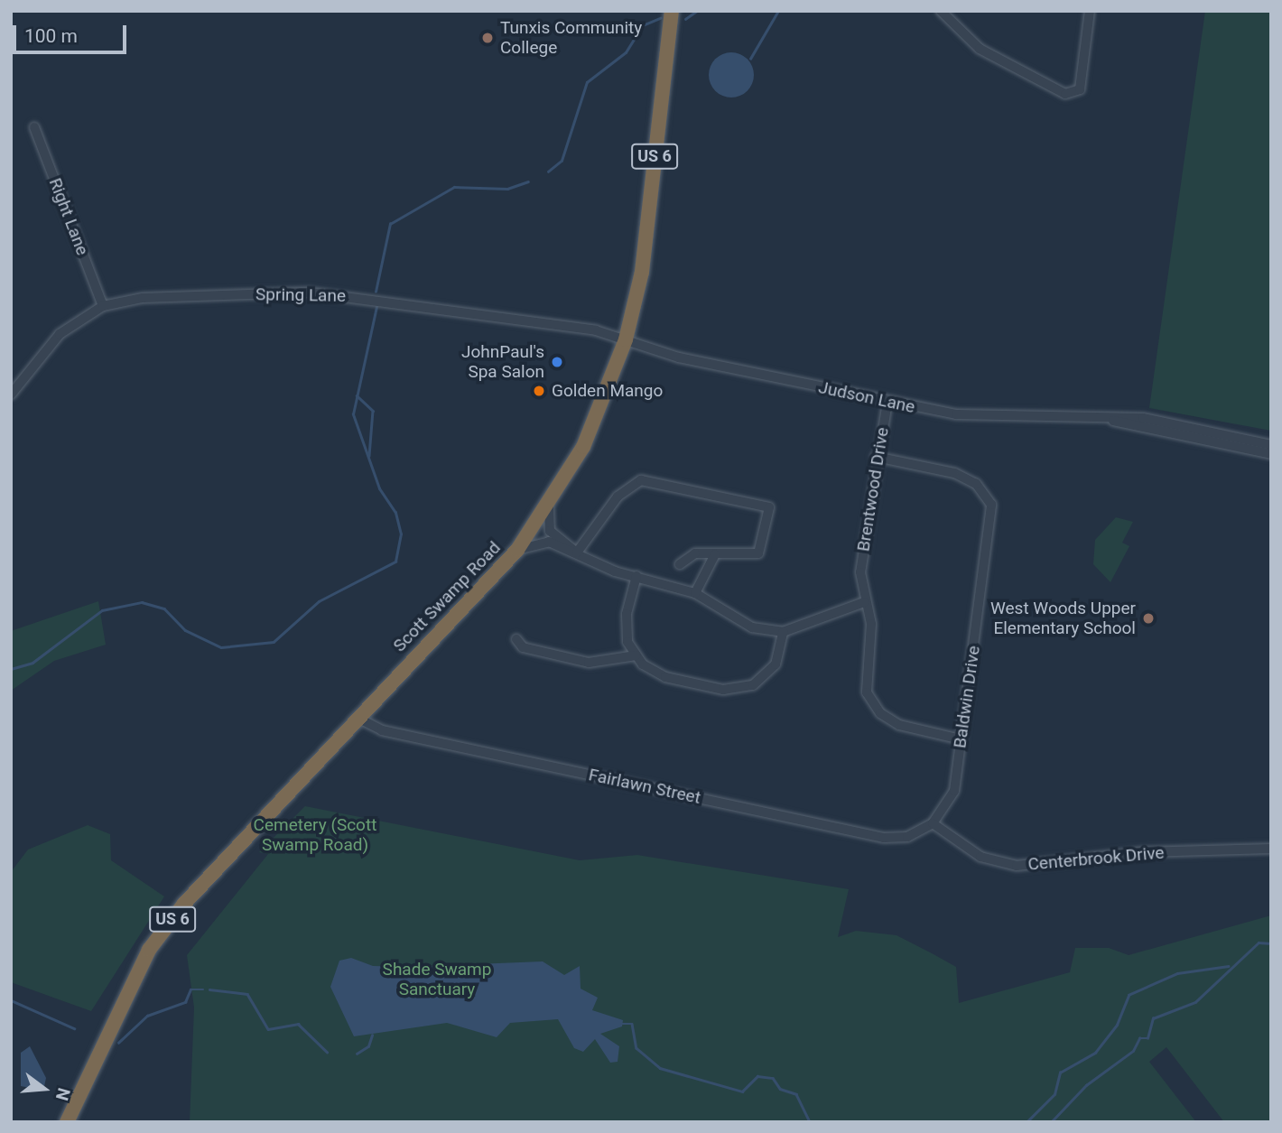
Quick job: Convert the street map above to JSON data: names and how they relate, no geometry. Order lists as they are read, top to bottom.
{
  "streets": {
    "highway": ["US 6", "Scott Swamp Road"],
    "street": [
      "Right Lane",
      "Spring Lane",
      "Judson Lane",
      "Brentwood Drive",
      "Baldwin Drive",
      "Fairlawn Street",
      "Centerbrook Drive"
    ]
  },
  "crossings": [
    ["Right Lane", "Spring Lane"],
    ["Spring Lane", "Judson Lane"],
    ["Spring Lane", "Scott Swamp Road"],
    ["Judson Lane", "Brentwood Drive"],
    ["Judson Lane", "Scott Swamp Road"],
    ["Brentwood Drive", "Baldwin Drive"],
    ["Scott Swamp Road", "Fairlawn Street"],
    ["Baldwin Drive", "Fairlawn Street"],
    ["Baldwin Drive", "Centerbrook Drive"],
    ["Fairlawn Street", "Centerbrook Drive"]
  ],
  "parks": ["Cemetery (Scott Swamp Road)", "Shade Swamp Sanctuary"],
  "places": [
    "Tunxis Community College",
    "JohnPaul's Spa Salon",
    "Golden Mango",
    "West Woods Upper Elementary School"
  ],
  "scale_bar": "100 m",
  "north": "right"
}
